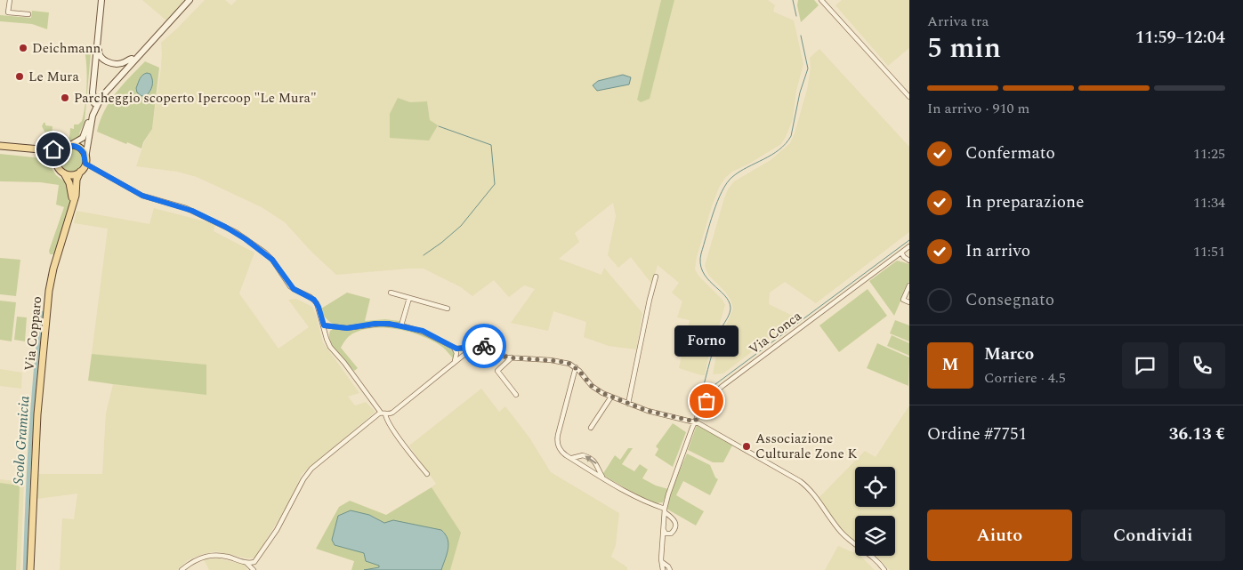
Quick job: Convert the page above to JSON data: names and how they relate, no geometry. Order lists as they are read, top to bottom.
{
  "streets": {
    "main road": ["Via Copparo"],
    "street": ["Via Conca"]
  },
  "water": ["Scolo Gramicia"],
  "places": [
    "Deichmann",
    "Le Mura",
    "Parcheggio scoperto Ipercoop \"Le Mura\"",
    "Forno",
    "Associazione Culturale Zone K"
  ],
  "page": {
    "heading": ["5 min", "Arriva tra", "11:59–12:04"],
    "panel": [
      "Marco",
      "Corriere · 4.5",
      "Ordine #7751",
      "36.13 €"
    ],
    "bar": "In arrivo · 910 m",
    "list": [
      ["Confermato", "11:25"],
      ["In preparazione", "11:34"],
      ["In arrivo", "11:51"],
      "Consegnato"
    ],
    "bubble": "Forno",
    "round": "M",
    "buttons": ["Aiuto", "Condividi"]
  }
}
